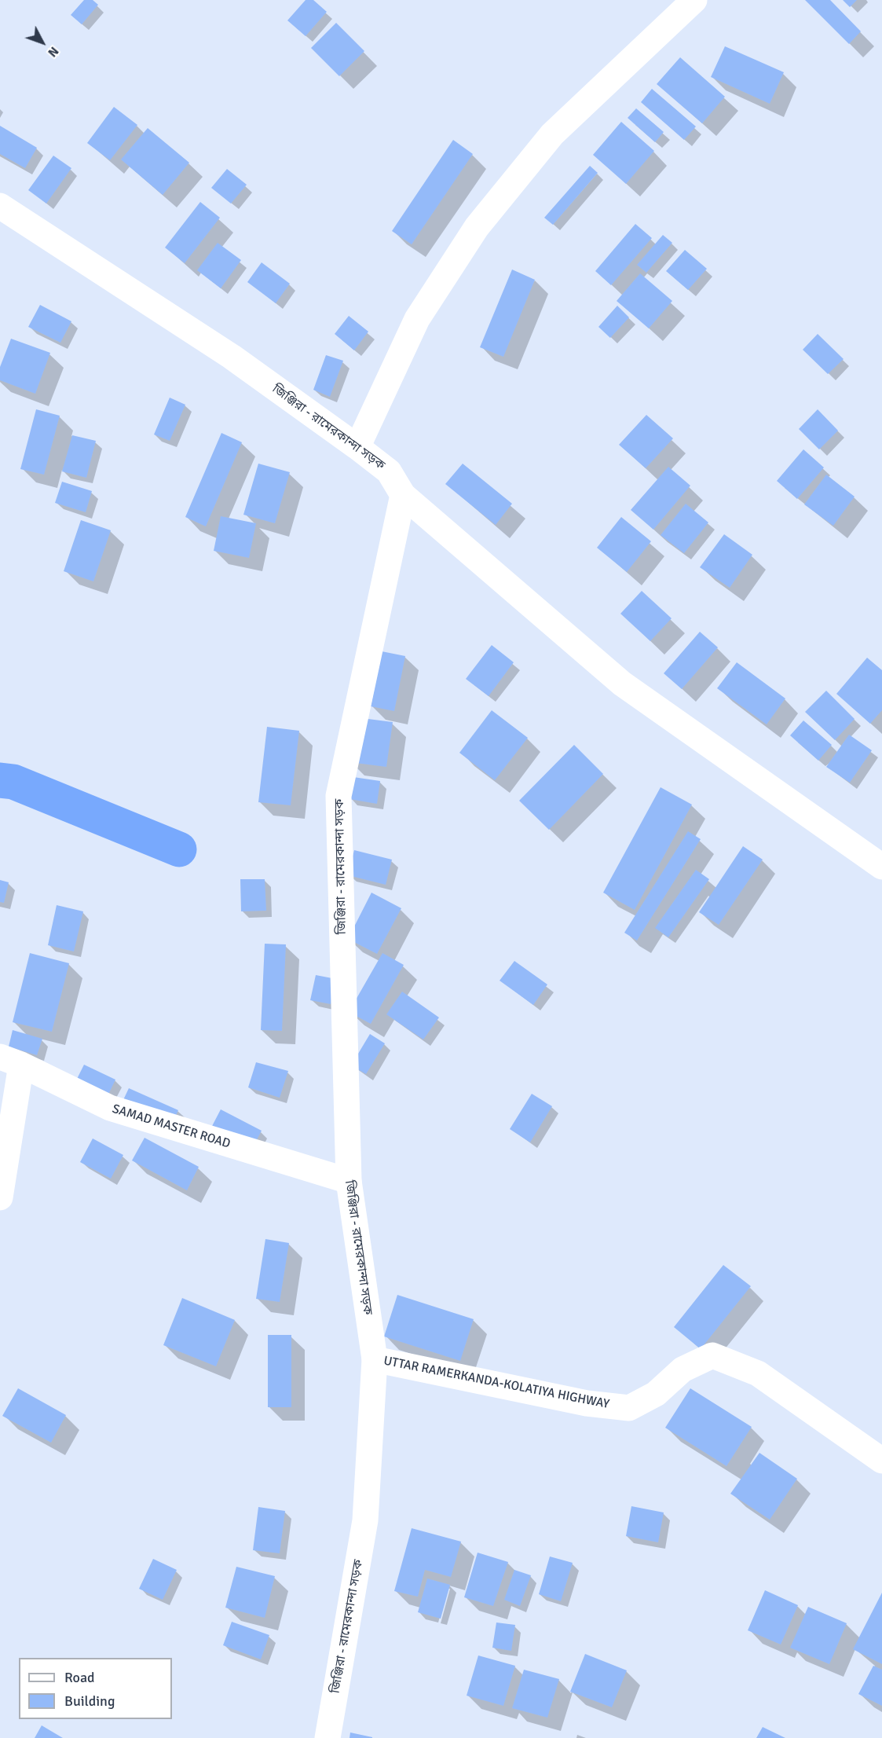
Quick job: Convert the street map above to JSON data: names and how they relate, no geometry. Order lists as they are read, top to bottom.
{
  "streets": {
    "main road": ["জিঞ্জিরা - রামেরকান্দা সড়ক", "SAMAD MASTER ROAD", "UTTAR RAMERKANDA-KOLATIYA HIGHWAY"]
  },
  "crossings": [
    ["জিঞ্জিরা - রামেরকান্দা সড়ক", "SAMAD MASTER ROAD"],
    ["জিঞ্জিরা - রামেরকান্দা সড়ক", "UTTAR RAMERKANDA-KOLATIYA HIGHWAY"]
  ],
  "legend": ["Road", "Building"],
  "north": "bottom right"
}
